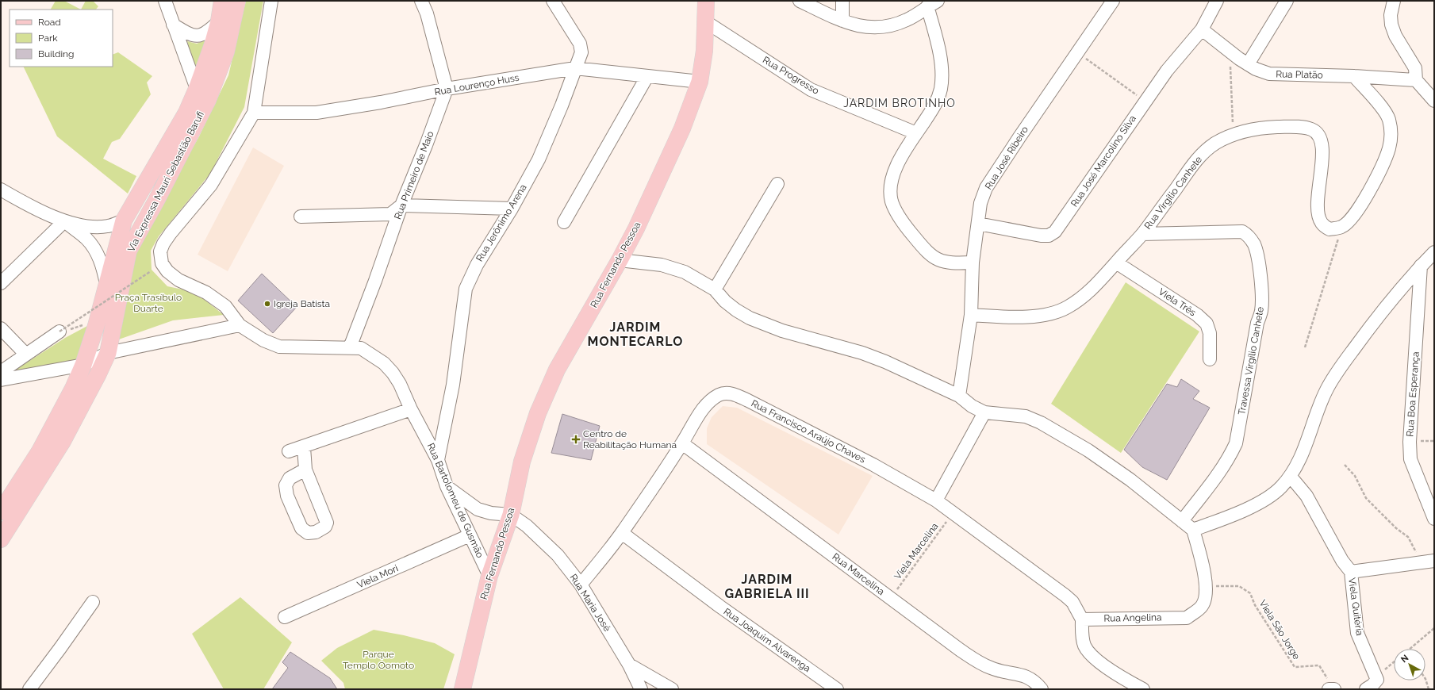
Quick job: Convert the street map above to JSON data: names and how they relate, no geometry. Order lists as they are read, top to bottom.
{
  "streets": {
    "main road": ["Via Expressa Mauri Sebastião Barufi", "Rua Fernando Pessoa"],
    "street": [
      "Rua Platão",
      "Rua Progresso",
      "Rua Lourenço Huss",
      "Rua José Ribeiro",
      "Rua José Marcolino Silva",
      "Rua Primeiro de Maio",
      "Rua Virgilio Canhete",
      "Rua Jerônimo Arena",
      "Viela Três",
      "Travessa Virgílio Canhete",
      "Rua Boa Esperança",
      "Rua Francisco Araújo Chaves",
      "Rua Bartolomeu de Gusmão",
      "Rua Marcelina",
      "Viela Mori",
      "Rua Maria José",
      "Viela Quitéria",
      "Rua Angelina",
      "Rua Joaquim Alvarenga"
    ],
    "path": ["Viela Marcelina", "Viela São Jorge"]
  },
  "crossings": [
    ["Rua Platão", "Rua José Marcolino Silva"],
    ["Rua Progresso", "Rua Fernando Pessoa"],
    ["Rua Lourenço Huss", "Rua Primeiro de Maio"],
    ["Rua Lourenço Huss", "Rua Jerônimo Arena"],
    ["Rua Lourenço Huss", "Rua Fernando Pessoa"],
    ["Rua José Ribeiro", "Rua José Marcolino Silva"],
    ["Rua José Ribeiro", "Rua Virgilio Canhete"],
    ["Rua Primeiro de Maio", "Rua Bartolomeu de Gusmão"],
    ["Rua Virgilio Canhete", "Viela Três"],
    ["Rua Virgilio Canhete", "Travessa Virgílio Canhete"],
    ["Rua Jerônimo Arena", "Rua Bartolomeu de Gusmão"],
    ["Rua Fernando Pessoa", "Rua Bartolomeu de Gusmão"],
    ["Rua Fernando Pessoa", "Rua Maria José"],
    ["Rua Francisco Araújo Chaves", "Viela Marcelina"],
    ["Rua Francisco Araújo Chaves", "Rua Marcelina"],
    ["Rua Francisco Araújo Chaves", "Rua Maria José"],
    ["Rua Francisco Araújo Chaves", "Rua Angelina"],
    ["Rua Francisco Araújo Chaves", "Rua Joaquim Alvarenga"],
    ["Rua Bartolomeu de Gusmão", "Viela Mori"],
    ["Viela Marcelina", "Rua Marcelina"],
    ["Rua Angelina", "Viela São Jorge"]
  ],
  "districts": ["JARDIM BROTINHO", "JARDIM MONTECARLO", "JARDIM GABRIELA III"],
  "parks": ["Praça Trasíbulo Duarte", "Parque Templo Oomoto"],
  "places": {
    "other": ["Igreja Batista"],
    "health": ["Centro de Reabilitação Humana"]
  },
  "legend": ["Road", "Park", "Building"],
  "north": "top left"
}
